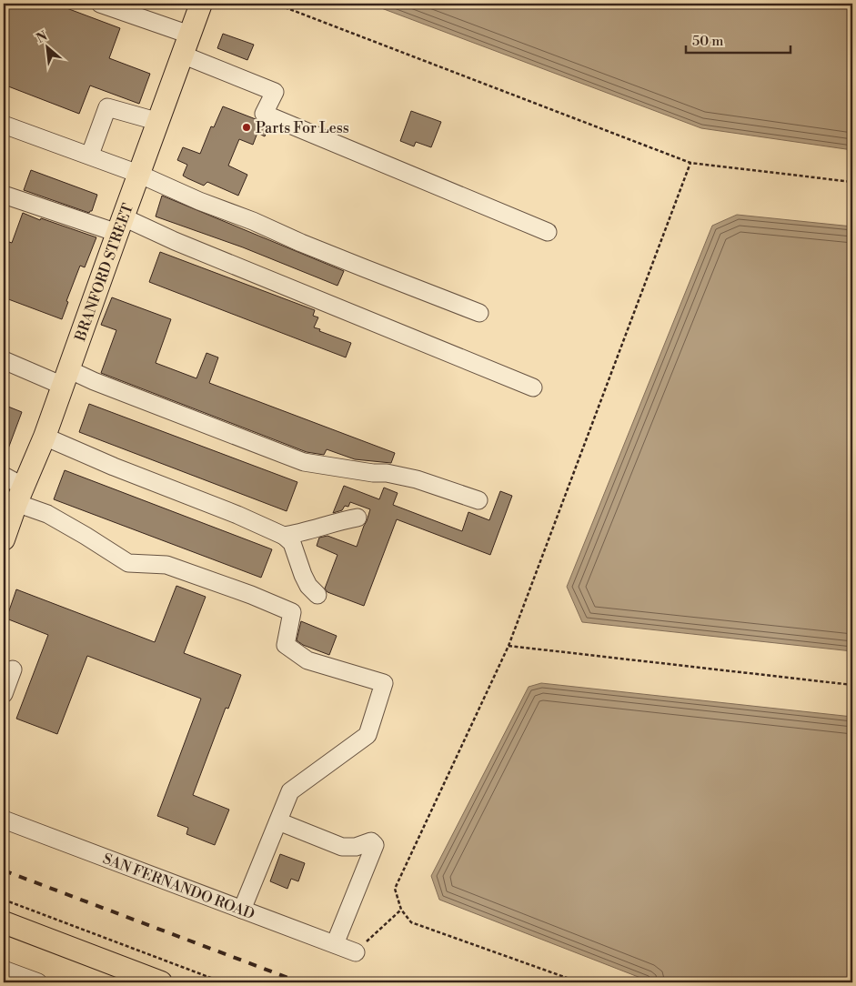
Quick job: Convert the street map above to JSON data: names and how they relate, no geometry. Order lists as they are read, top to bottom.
{
  "streets": {
    "main road": ["BRANFORD STREET"],
    "street": ["SAN FERNANDO ROAD"]
  },
  "places": ["Parts For Less"],
  "scale_bar": "50 m",
  "north": "top left"
}
